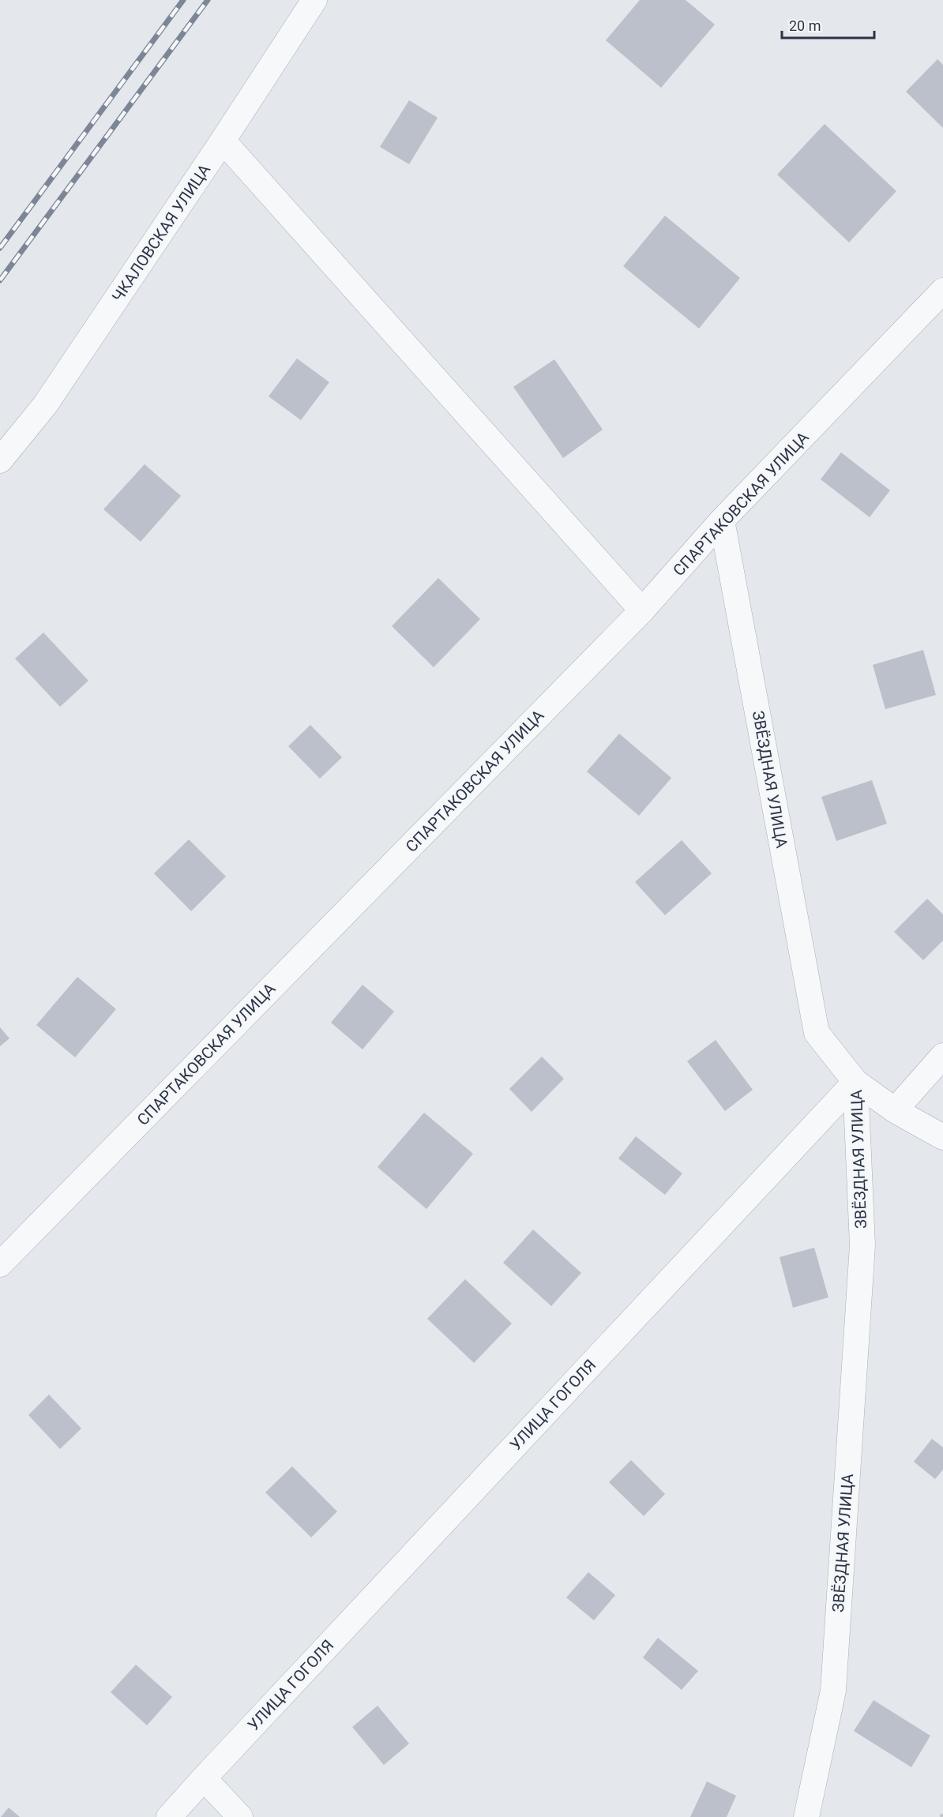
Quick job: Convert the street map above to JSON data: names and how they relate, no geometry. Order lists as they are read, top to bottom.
{
  "streets": {
    "street": [
      "ЧКАЛОВСКАЯ УЛИЦА",
      "СПАРТАКОВСКАЯ УЛИЦА",
      "ЗВЁЗДНАЯ УЛИЦА",
      "УЛИЦА ГОГОЛЯ"
    ]
  },
  "crossings": [
    ["СПАРТАКОВСКАЯ УЛИЦА", "ЗВЁЗДНАЯ УЛИЦА"],
    ["ЗВЁЗДНАЯ УЛИЦА", "УЛИЦА ГОГОЛЯ"]
  ],
  "scale_bar": "20 m"
}
